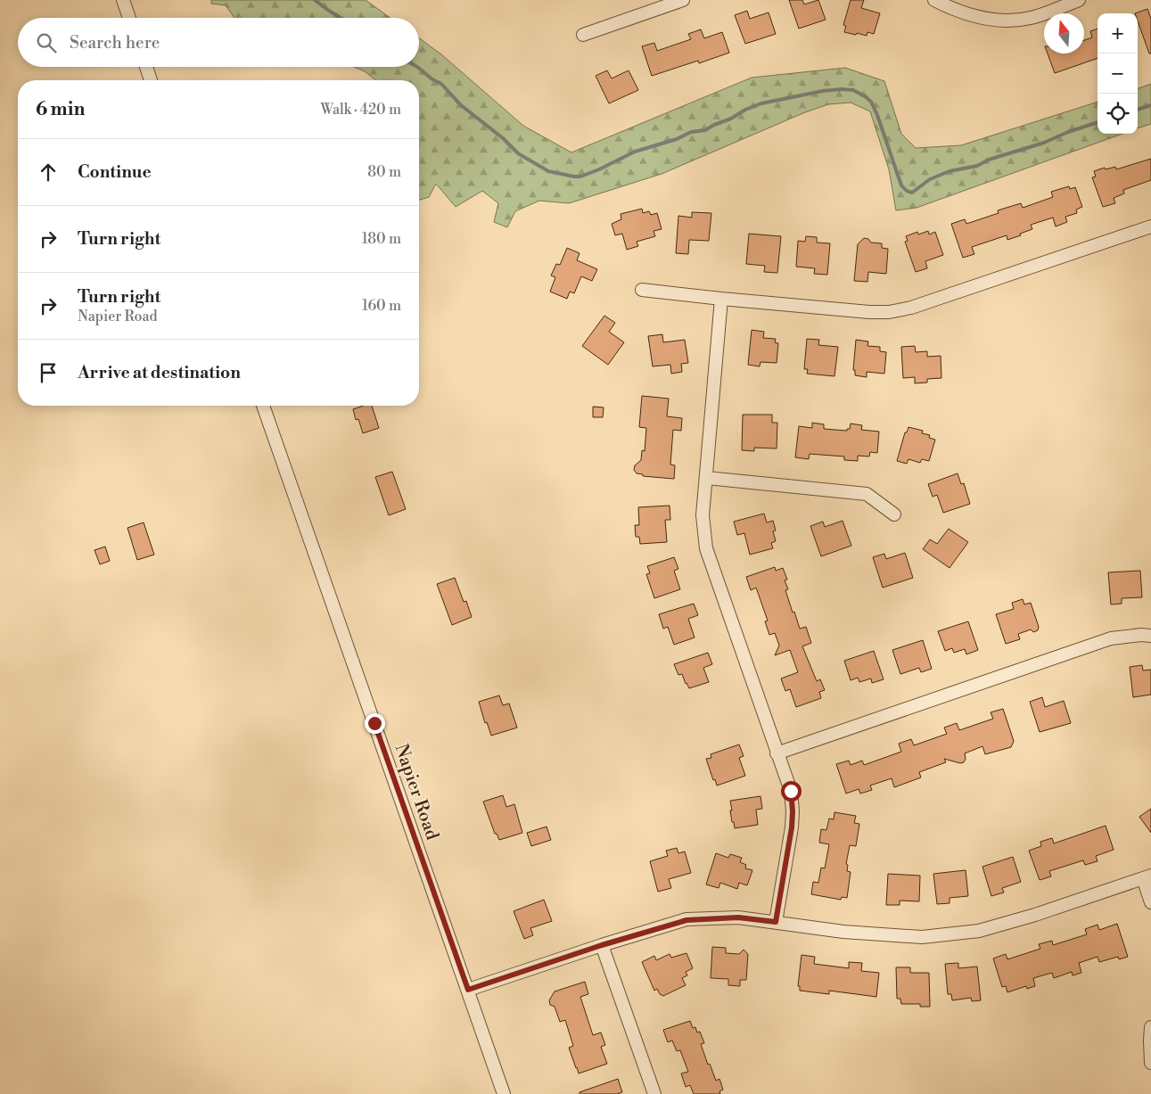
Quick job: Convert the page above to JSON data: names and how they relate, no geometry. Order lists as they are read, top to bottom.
{
  "streets": {
    "street": ["Napier Road"]
  },
  "north": "top",
  "page": {
    "map_buttons": ["+", "−"],
    "search": "Search here",
    "heading": ["6 min", "Walk · 420 m"],
    "list": [
      ["Continue", "80 m"],
      ["Turn right", "180 m"],
      ["Turn right", "Napier Road", "160 m"],
      "Arrive at destination"
    ]
  }
}
